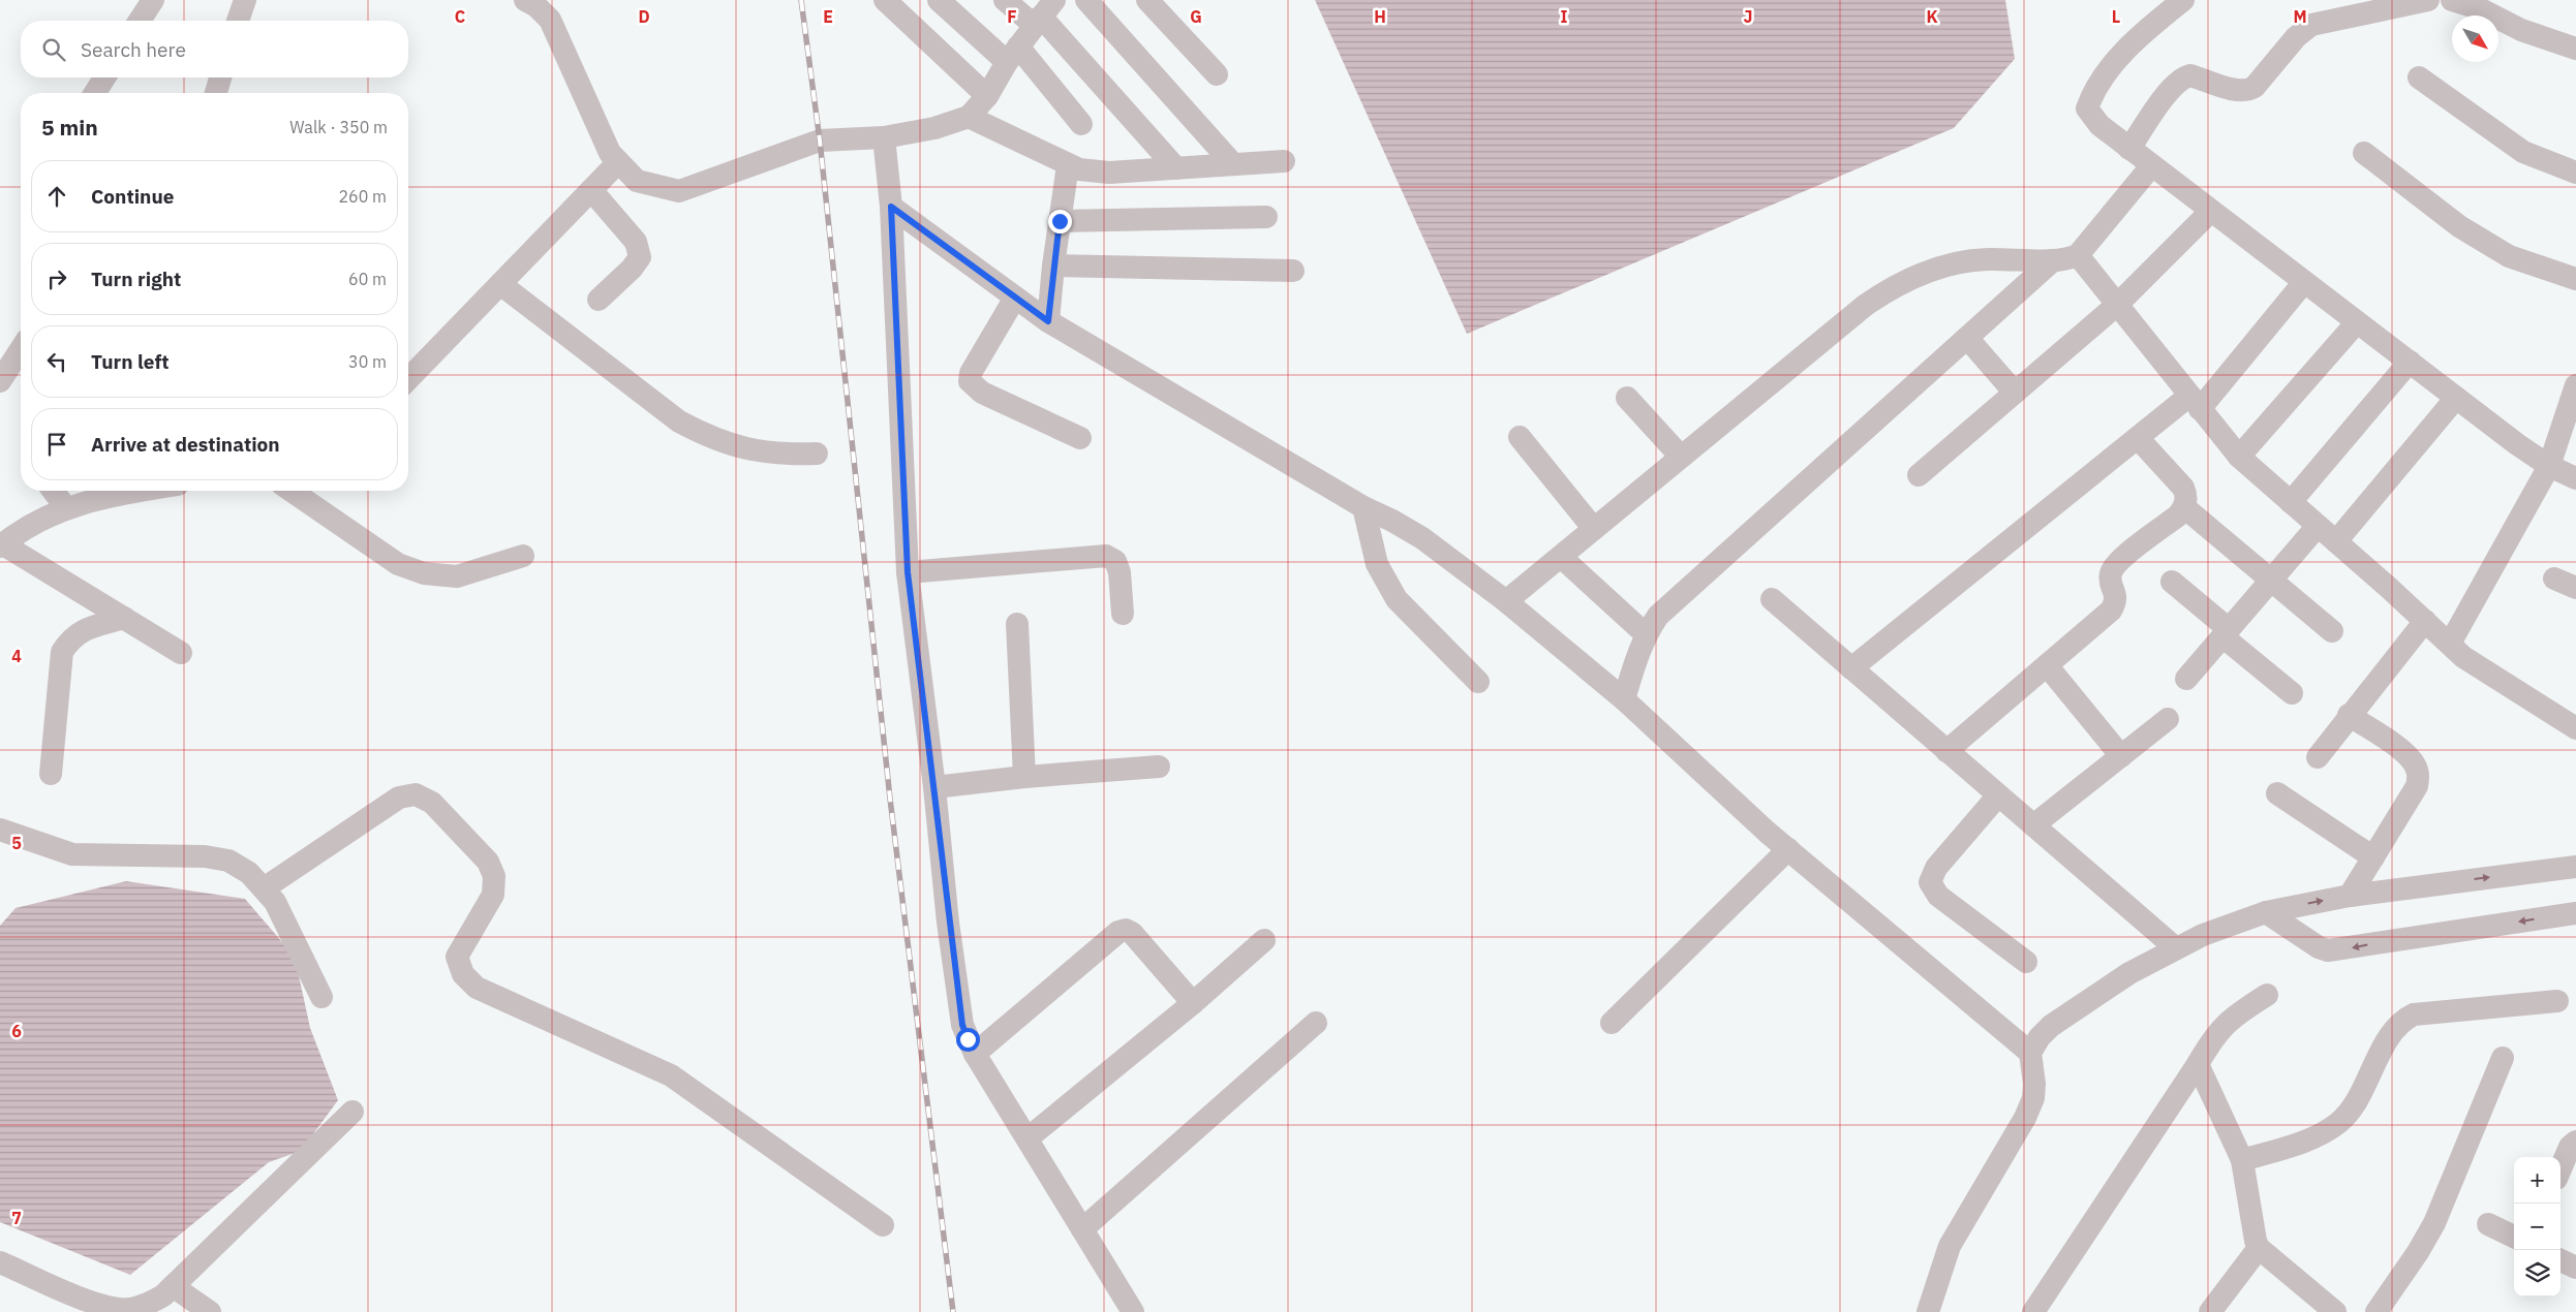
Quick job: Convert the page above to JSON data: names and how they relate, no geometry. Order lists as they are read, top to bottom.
{
  "north": "bottom right",
  "page": {
    "search": "Search here",
    "heading": ["5 min", "Walk · 350 m"],
    "list": [
      ["Continue", "260 m"],
      ["Turn right", "60 m"],
      ["Turn left", "30 m"],
      "Arrive at destination"
    ],
    "map_buttons": ["+", "−"]
  },
  "grid": {
    "columns": [
      "C",
      "D",
      "E",
      "F",
      "G",
      "H",
      "I",
      "J",
      "K",
      "L",
      "M"
    ],
    "rows": [
      "4",
      "5",
      "6",
      "7"
    ]
  }
}
